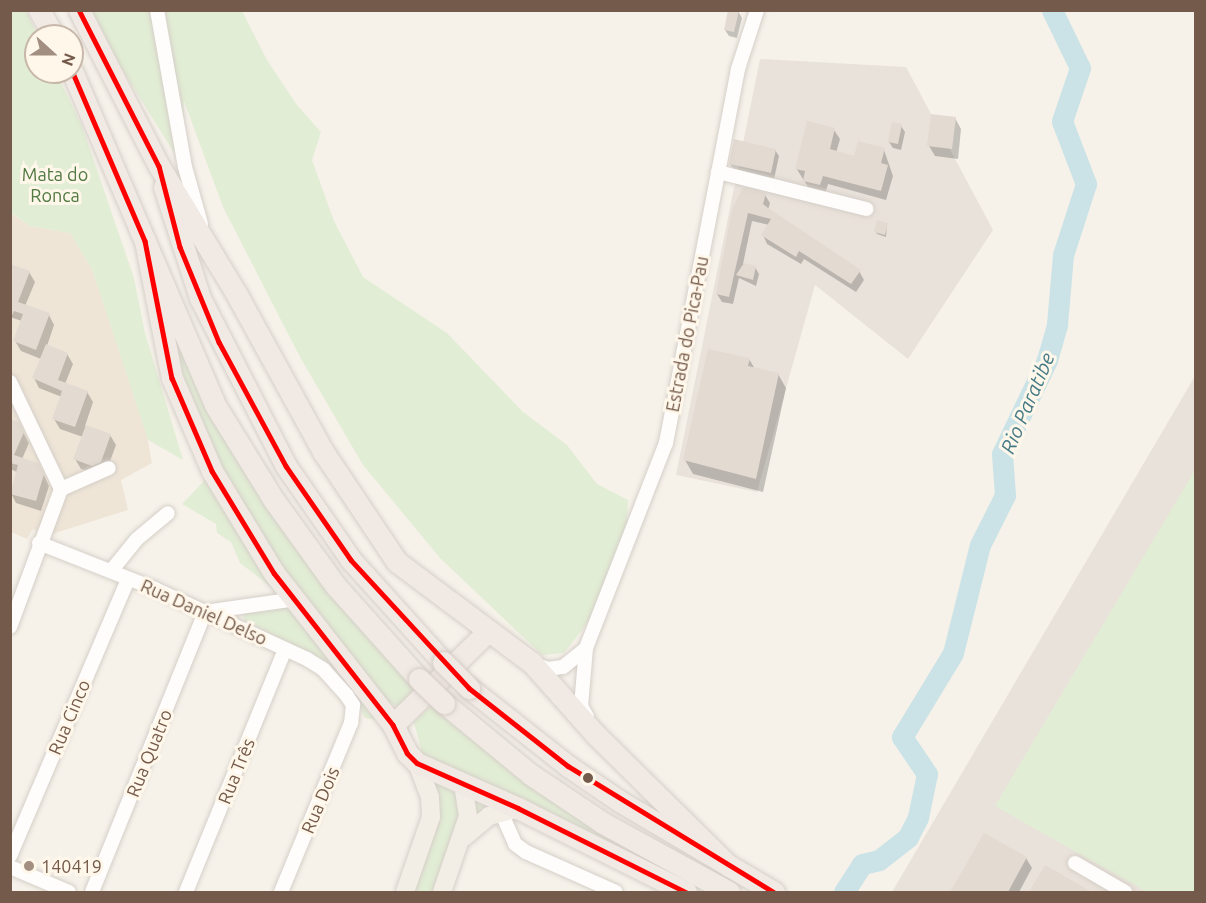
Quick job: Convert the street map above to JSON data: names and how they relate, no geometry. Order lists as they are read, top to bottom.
{
  "streets": {
    "street": [
      "Estrada do Pica-Pau",
      "Rua Daniel Delso",
      "Rua Cinco",
      "Rua Quatro",
      "Rua Três",
      "Rua Dois"
    ]
  },
  "crossings": [
    ["Rua Daniel Delso", "Rua Cinco"],
    ["Rua Daniel Delso", "Rua Quatro"],
    ["Rua Daniel Delso", "Rua Três"],
    ["Rua Daniel Delso", "Rua Dois"]
  ],
  "water": ["Rio Paratibe"],
  "parks": ["Mata do Ronca"],
  "places": ["140419"],
  "north": "right"
}
